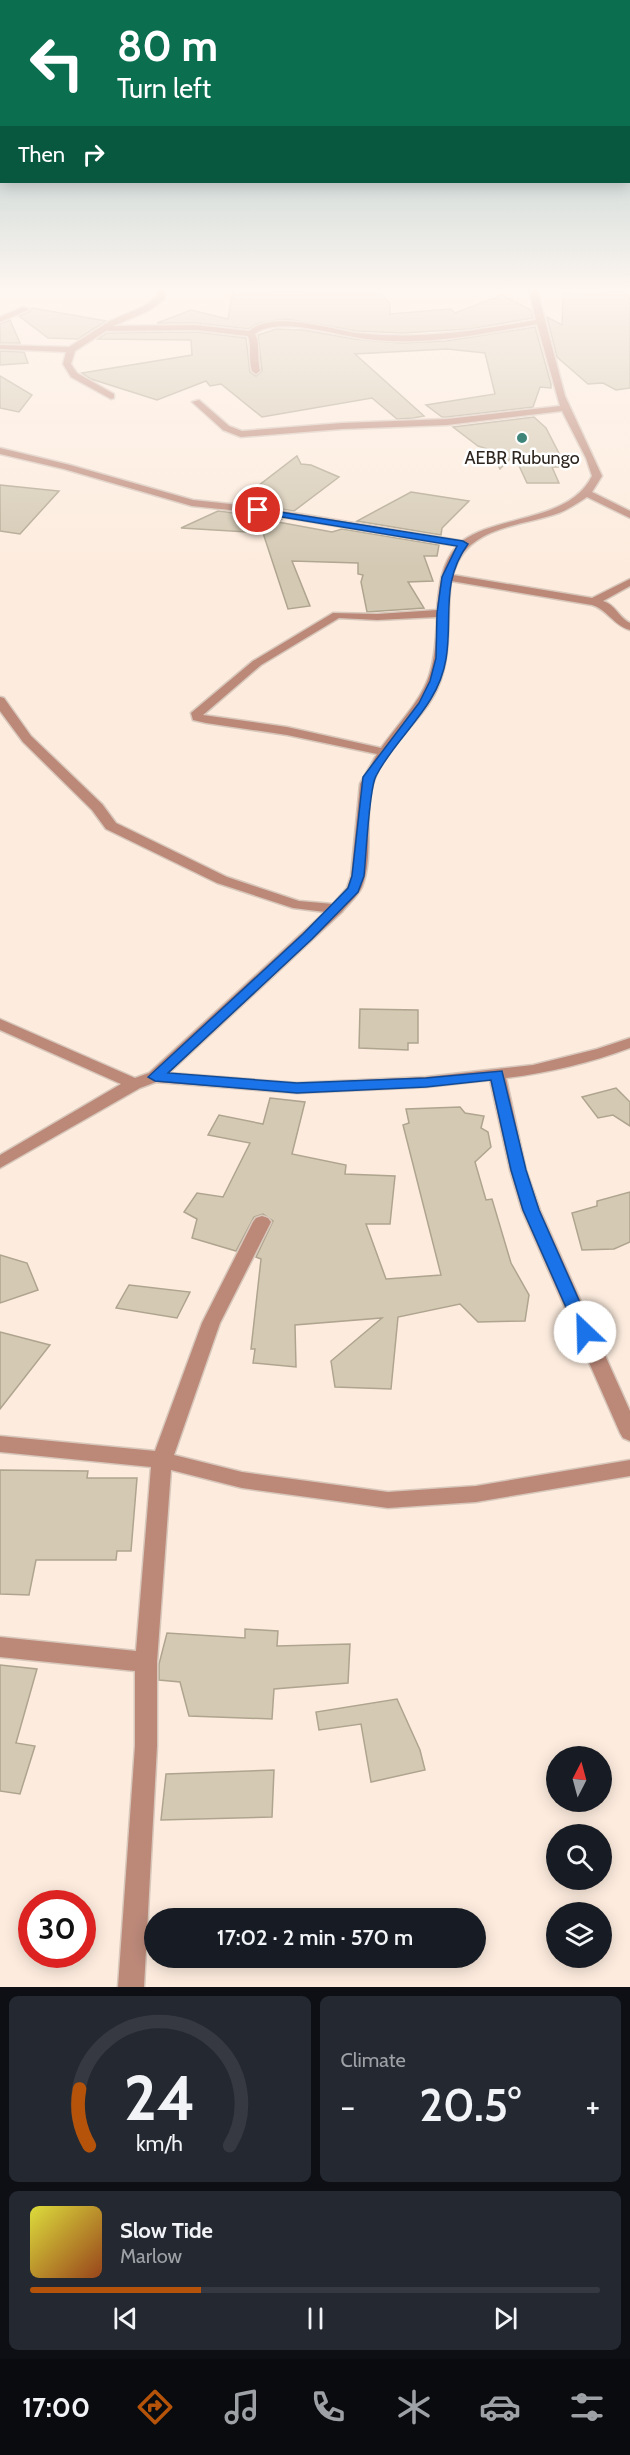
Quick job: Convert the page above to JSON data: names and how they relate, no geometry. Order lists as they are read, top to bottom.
{
  "places": ["AEBR Rubungo"],
  "north": "top",
  "page": {
    "turn": ["80 m", "Turn left"],
    "then": "Then",
    "limit": "30",
    "trip": "17:02 · 2 min · 570 m",
    "tile": "Climate",
    "heat": ["−", "20.5°", "+"],
    "song": ["Slow Tide", "Marlow"],
    "tabs": "17:00",
    "gauge": ["24", "km/h"]
  }
}
